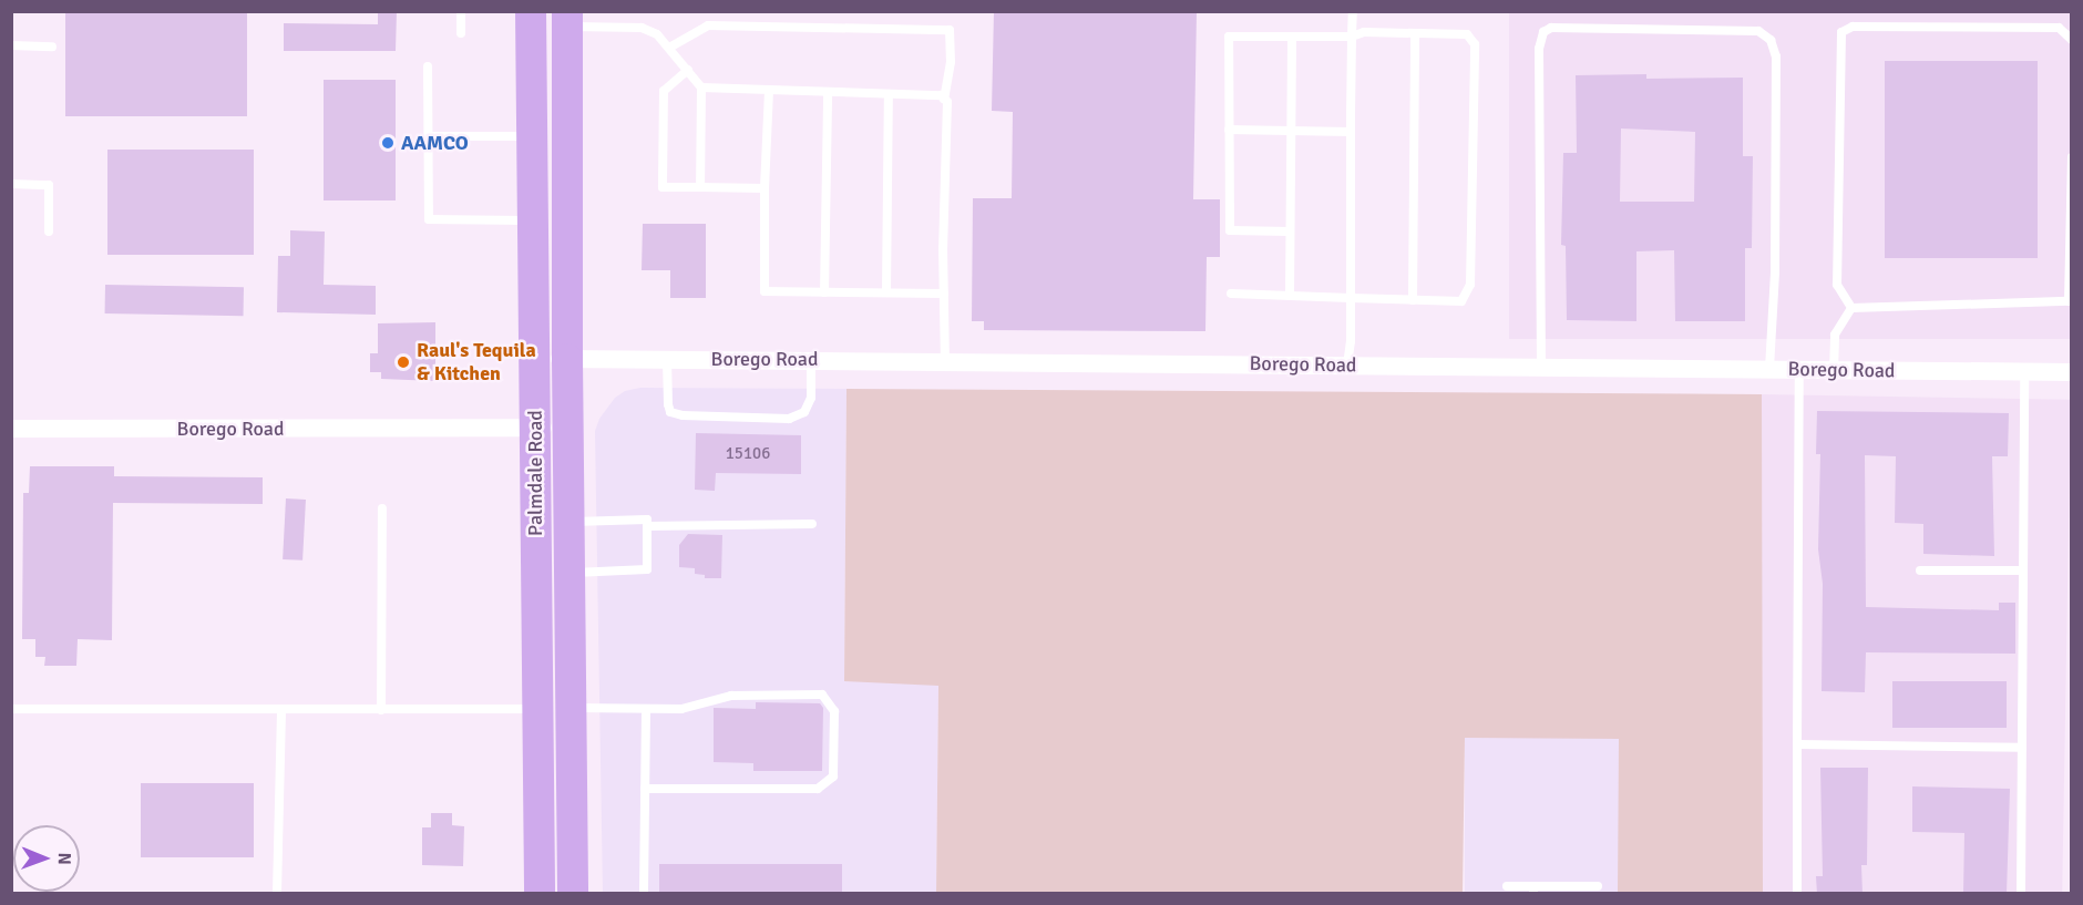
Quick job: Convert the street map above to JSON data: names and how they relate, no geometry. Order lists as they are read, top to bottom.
{
  "streets": {
    "highway": ["Palmdale Road"],
    "street": ["Borego Road"]
  },
  "crossings": [
    ["Borego Road", "Palmdale Road"]
  ],
  "places": ["AAMCO", "Raul's Tequila & Kitchen"],
  "house_numbers": ["15106"],
  "north": "right"
}
